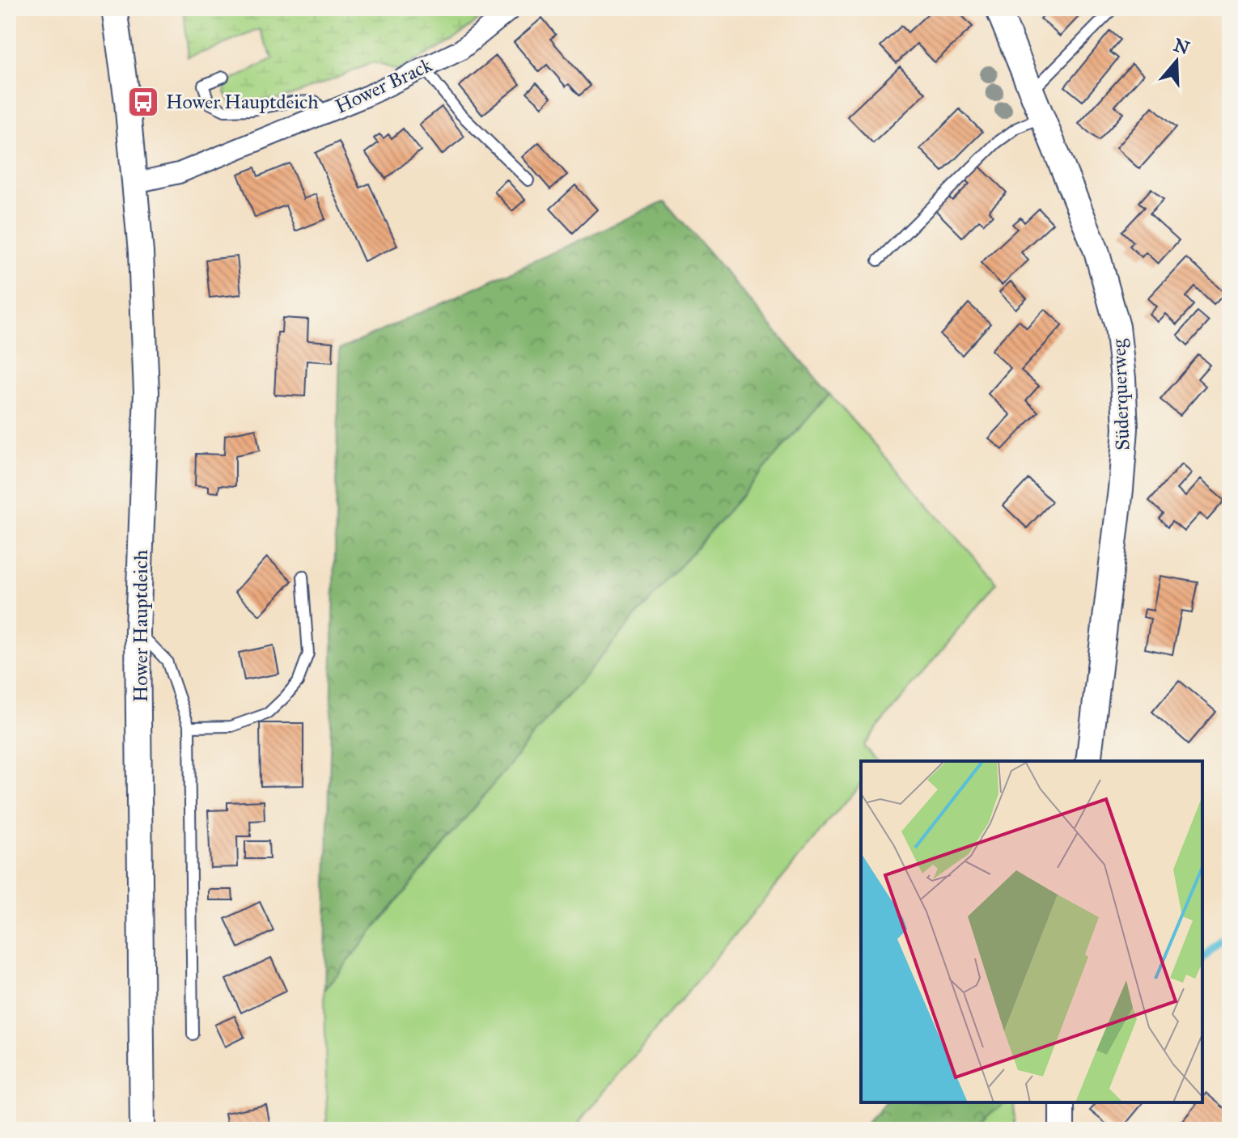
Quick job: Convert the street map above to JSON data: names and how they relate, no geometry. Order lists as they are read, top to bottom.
{
  "streets": {
    "street": ["Hower Brack", "Süderquerweg", "Hower Hauptdeich"]
  },
  "crossings": [
    ["Hower Brack", "Hower Hauptdeich"]
  ],
  "places": {
    "bus stop": ["Hower Hauptdeich"]
  },
  "north": "top"
}
